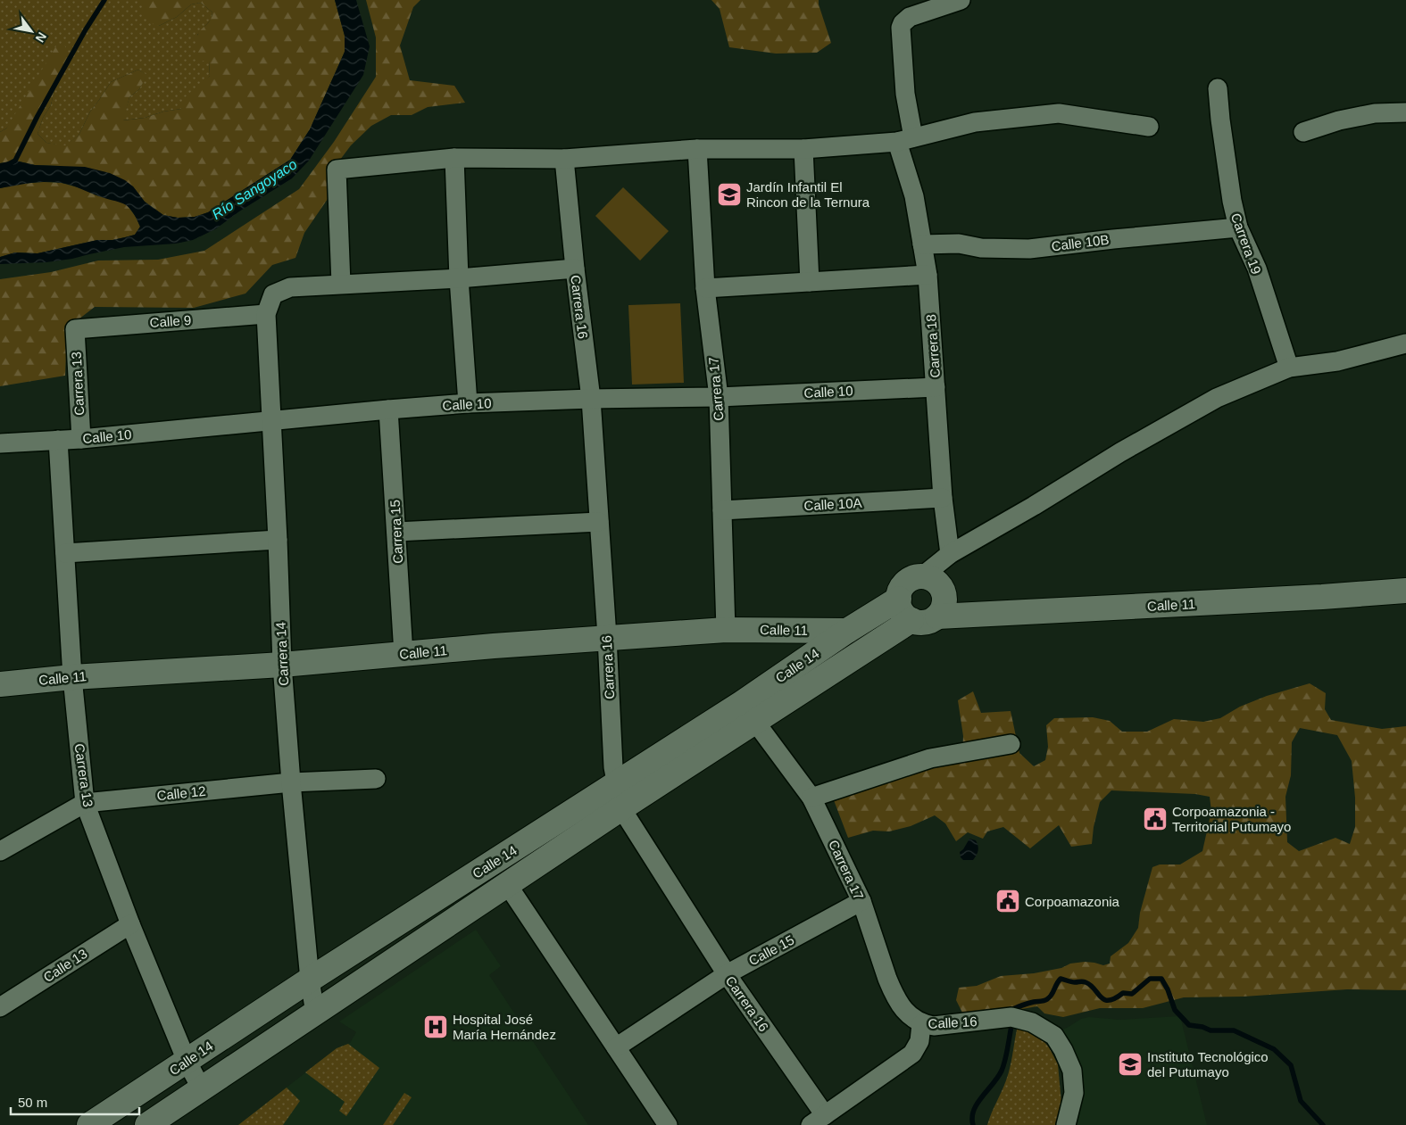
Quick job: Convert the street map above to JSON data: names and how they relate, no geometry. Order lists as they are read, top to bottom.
{
  "streets": {
    "street": [
      "Calle 10B",
      "Carrera 19",
      "Carrera 16",
      "Calle 9",
      "Carrera 18",
      "Carrera 13",
      "Carrera 17",
      "Calle 10",
      "Calle 10A",
      "Carrera 15",
      "Calle 11",
      "Carrera 14",
      "Calle 14",
      "Calle 12",
      "Calle 15",
      "Calle 13",
      "Calle 16"
    ]
  },
  "crossings": [
    ["Calle 10B", "Carrera 19"],
    ["Calle 10B", "Carrera 18"],
    ["Carrera 16", "Calle 10"],
    ["Carrera 16", "Calle 11"],
    ["Carrera 16", "Calle 14"],
    ["Carrera 16", "Calle 15"],
    ["Carrera 16", "Calle 16"],
    ["Calle 9", "Carrera 13"],
    ["Calle 9", "Carrera 14"],
    ["Carrera 18", "Calle 10"],
    ["Carrera 18", "Calle 10A"],
    ["Carrera 13", "Calle 10"],
    ["Carrera 13", "Calle 11"],
    ["Carrera 13", "Calle 14"],
    ["Carrera 13", "Calle 12"],
    ["Carrera 13", "Calle 13"],
    ["Carrera 17", "Calle 10"],
    ["Carrera 17", "Calle 10A"],
    ["Carrera 17", "Calle 11"],
    ["Carrera 17", "Calle 14"],
    ["Carrera 17", "Calle 15"],
    ["Carrera 17", "Calle 16"],
    ["Calle 10", "Carrera 15"],
    ["Calle 10", "Carrera 14"],
    ["Carrera 15", "Calle 11"],
    ["Calle 11", "Carrera 14"],
    ["Calle 11", "Calle 14"],
    ["Carrera 14", "Calle 14"],
    ["Carrera 14", "Calle 12"]
  ],
  "water": ["Río Sangoyaco"],
  "places": {
    "school or university": ["Jardín Infantil El Rincon de la Ternura", "Instituto Tecnológico del Putumayo"],
    "public building": ["Corpoamazonia - Territorial Putumayo", "Corpoamazonia"],
    "hospital": ["Hospital José María Hernández"]
  },
  "scale_bar": "50 m",
  "north": "bottom right"
}
